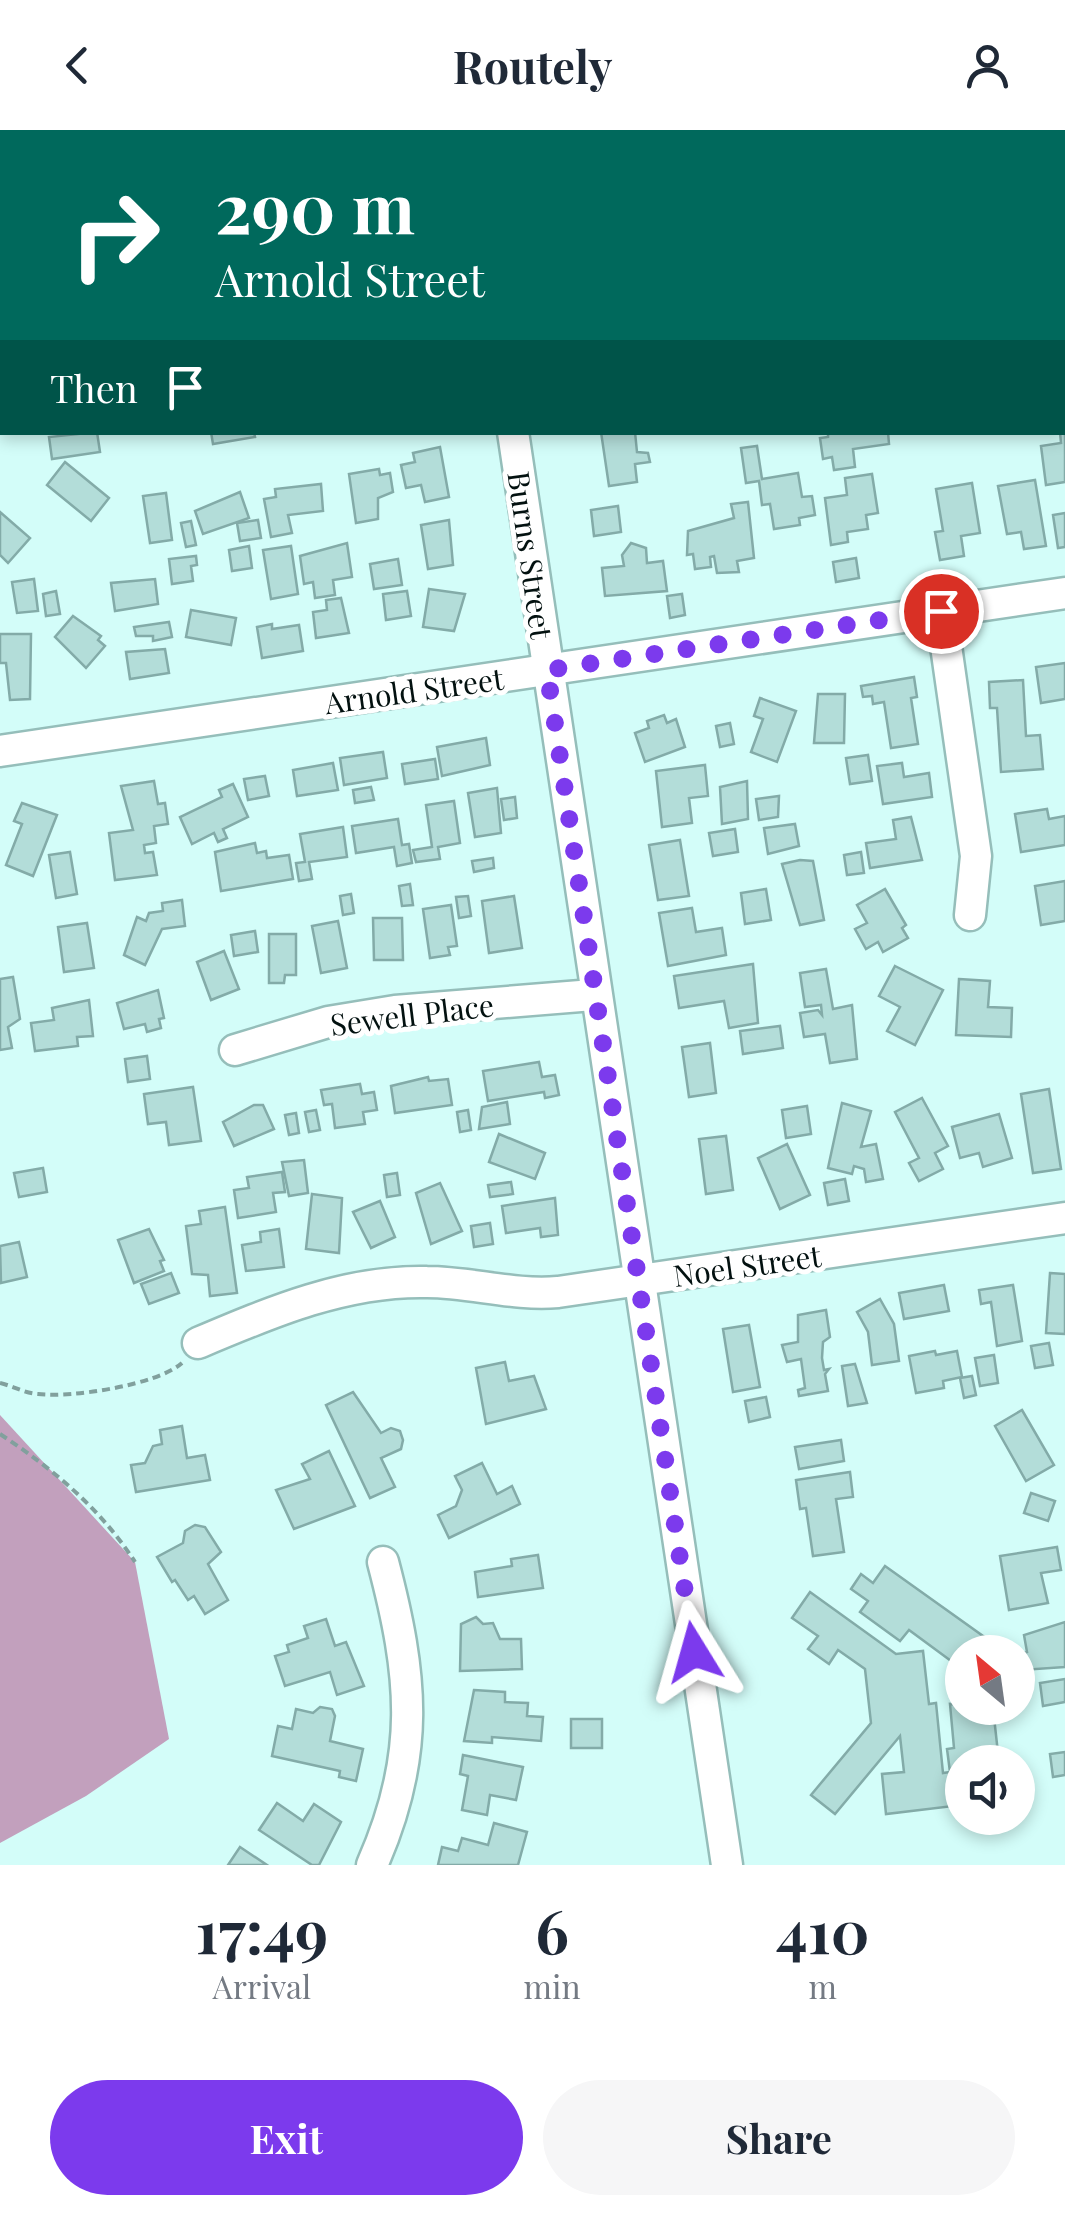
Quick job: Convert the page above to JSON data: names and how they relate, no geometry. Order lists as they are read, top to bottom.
{
  "streets": {
    "street": [
      "Burns Street",
      "Arnold Street",
      "Sewell Place",
      "Noel Street"
    ]
  },
  "crossings": [
    ["Burns Street", "Arnold Street"],
    ["Burns Street", "Sewell Place"],
    ["Burns Street", "Noel Street"]
  ],
  "north": "top left",
  "page": {
    "header": "Routely",
    "turn": ["290 m", "Arnold Street"],
    "then": "Then",
    "eta": [
      "17:49",
      "Arrival",
      "6",
      "min",
      "410",
      "m"
    ],
    "buttons": ["Exit", "Share"]
  }
}
